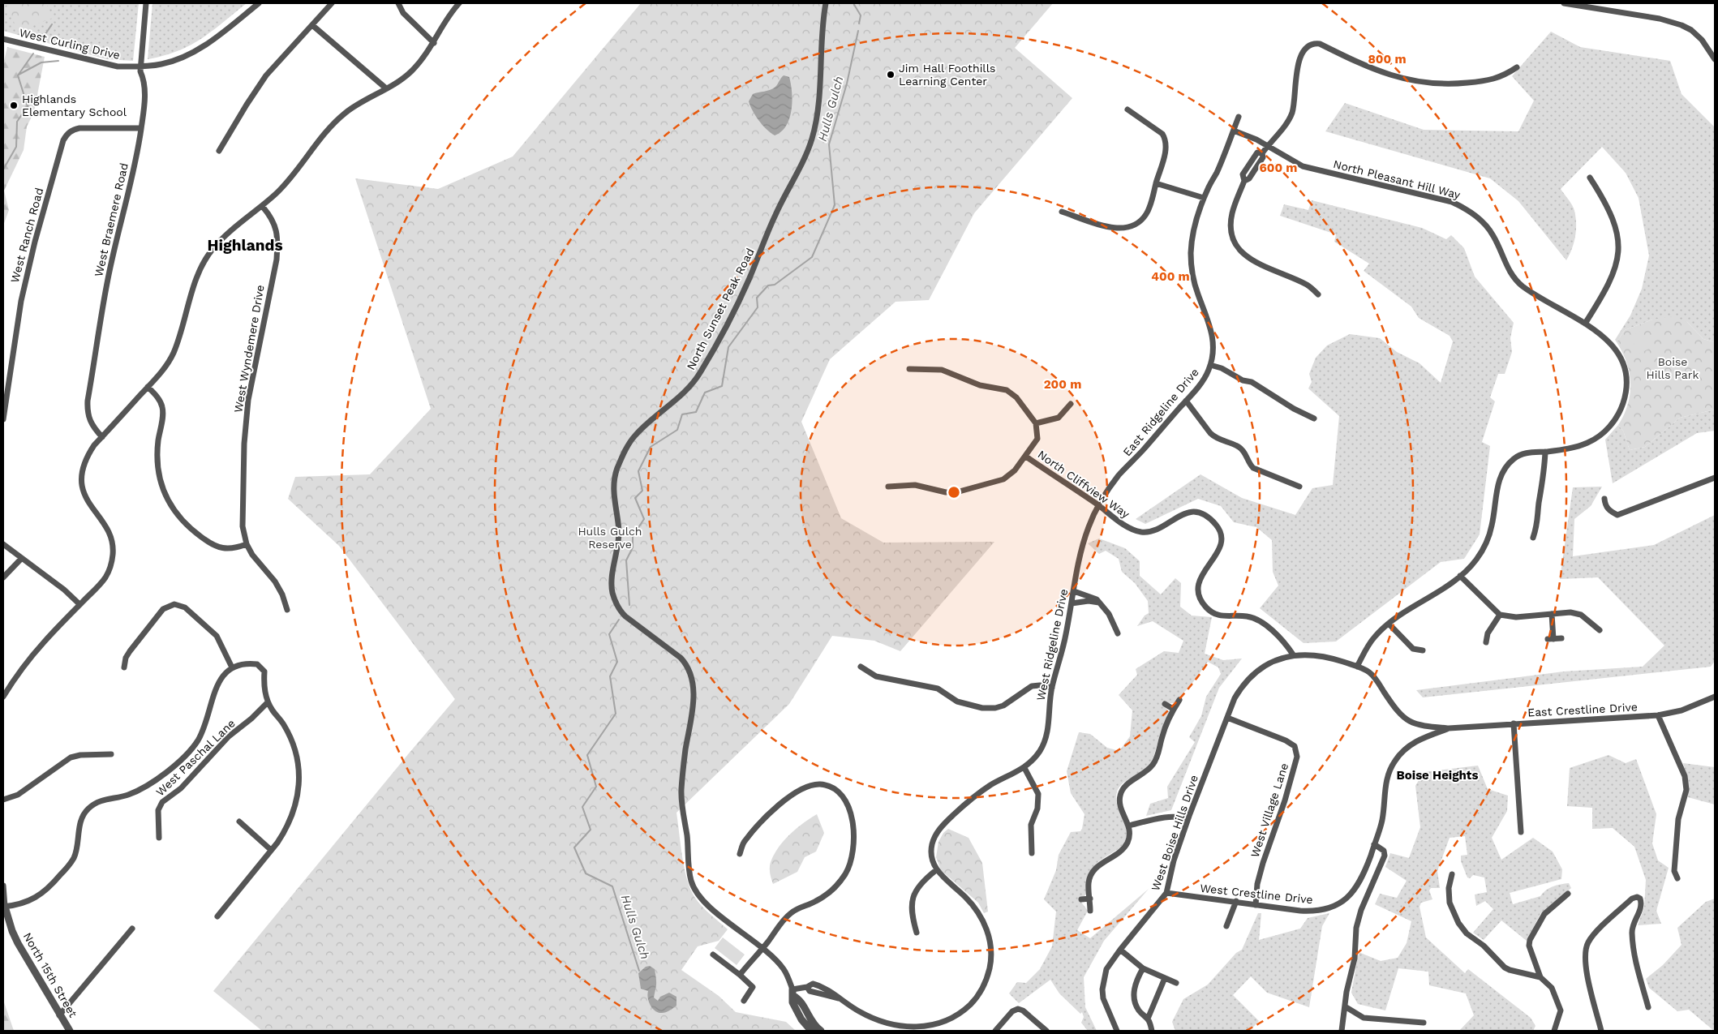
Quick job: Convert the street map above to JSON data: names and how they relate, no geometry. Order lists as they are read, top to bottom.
{
  "streets": {
    "street": [
      "West Curling Drive",
      "North Pleasant Hill Way",
      "West Braemere Road",
      "West Ranch Road",
      "North Sunset Peak Road",
      "West Wyndemere Drive",
      "East Ridgeline Drive",
      "North Cliffview Way",
      "West Ridgeline Drive",
      "East Crestline Drive",
      "West Paschal Lane",
      "West Village Lane",
      "West Boise Hills Drive",
      "West Crestline Drive",
      "North 15th Street"
    ]
  },
  "crossings": [
    ["West Curling Drive", "West Braemere Road"],
    ["North Pleasant Hill Way", "East Ridgeline Drive"],
    ["West Braemere Road", "West Ranch Road"],
    ["East Ridgeline Drive", "North Cliffview Way"],
    ["East Ridgeline Drive", "West Ridgeline Drive"],
    ["North Cliffview Way", "West Ridgeline Drive"],
    ["North Cliffview Way", "West Boise Hills Drive"],
    ["East Crestline Drive", "West Crestline Drive"],
    ["West Village Lane", "West Boise Hills Drive"],
    ["West Village Lane", "West Crestline Drive"],
    ["West Boise Hills Drive", "West Crestline Drive"]
  ],
  "districts": ["Highlands", "Boise Heights"],
  "water": ["Hulls Gulch"],
  "parks": ["Boise Hills Park", "Hulls Gulch Reserve"],
  "places": ["Jim Hall Foothills Learning Center", "Highlands Elementary School"],
  "rings": [
    "800 m",
    "600 m",
    "400 m",
    "200 m"
  ]
}
